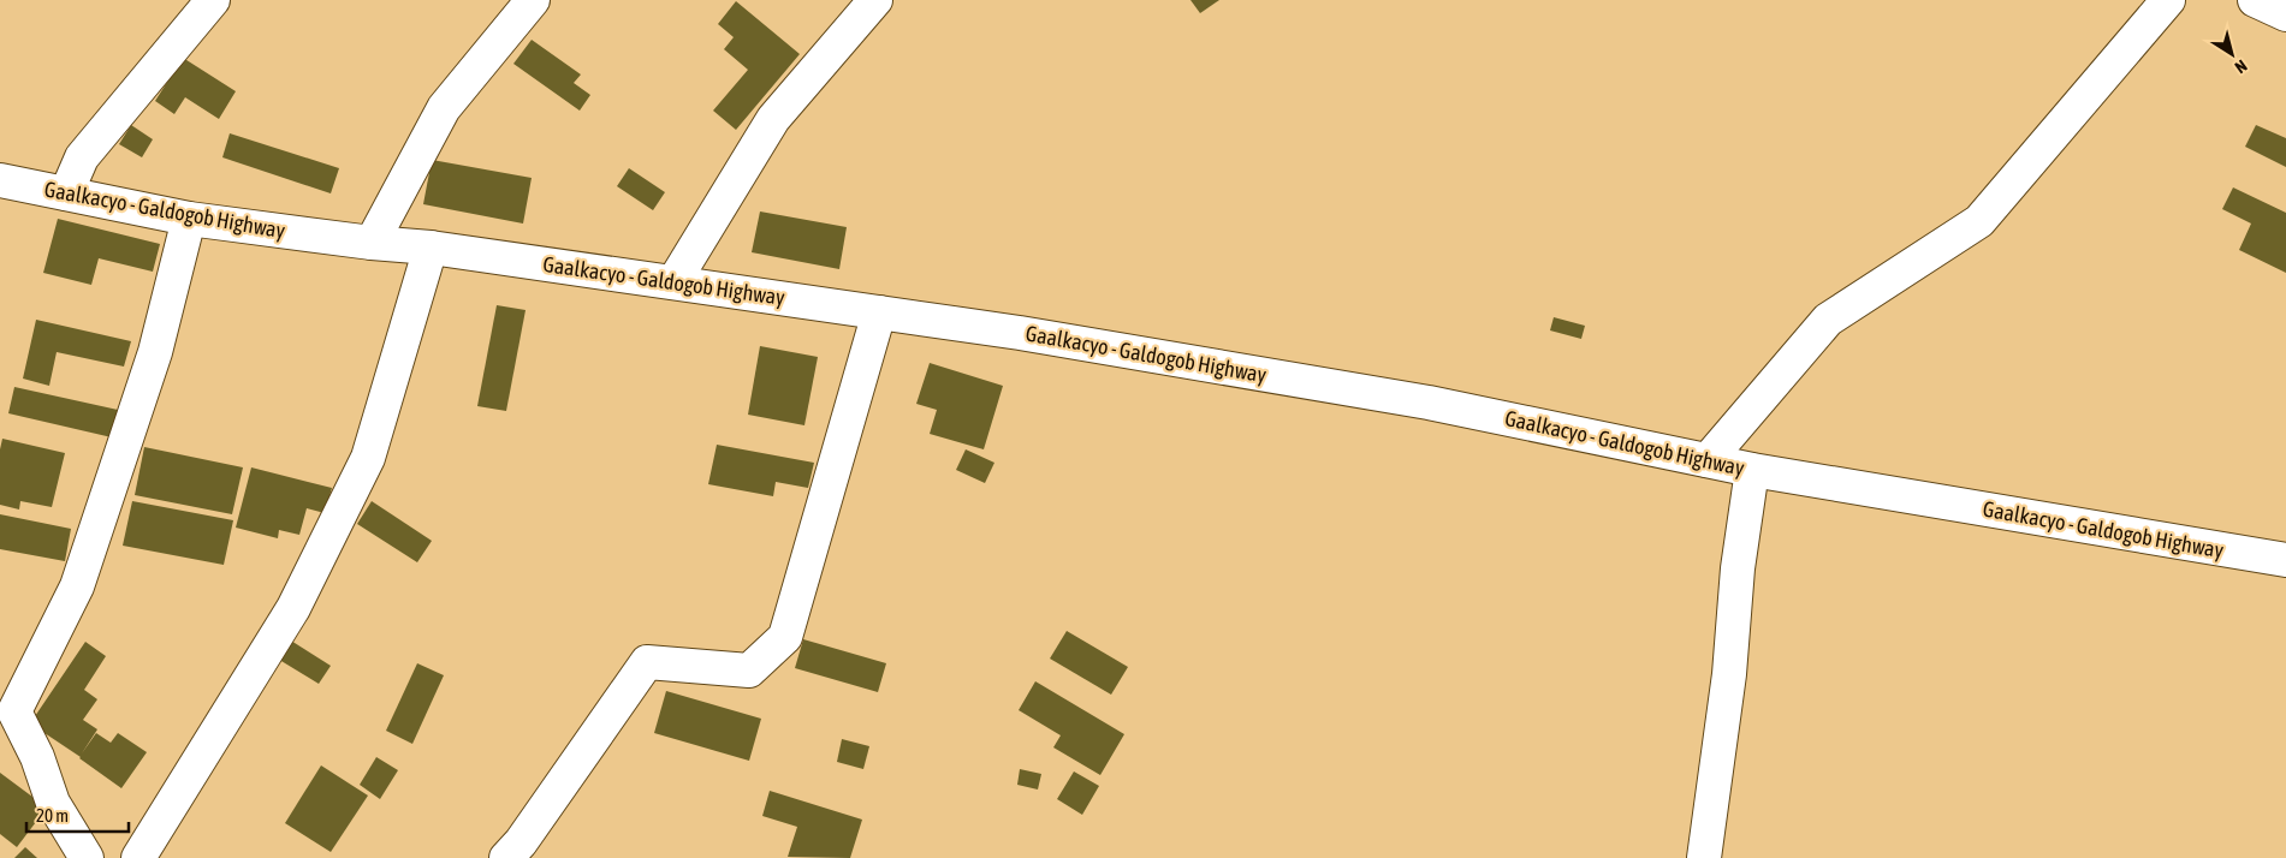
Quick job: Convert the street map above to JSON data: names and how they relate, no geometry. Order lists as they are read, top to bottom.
{
  "streets": {
    "street": ["Gaalkacyo - Galdogob Highway"]
  },
  "scale_bar": "20 m",
  "north": "bottom right"
}
